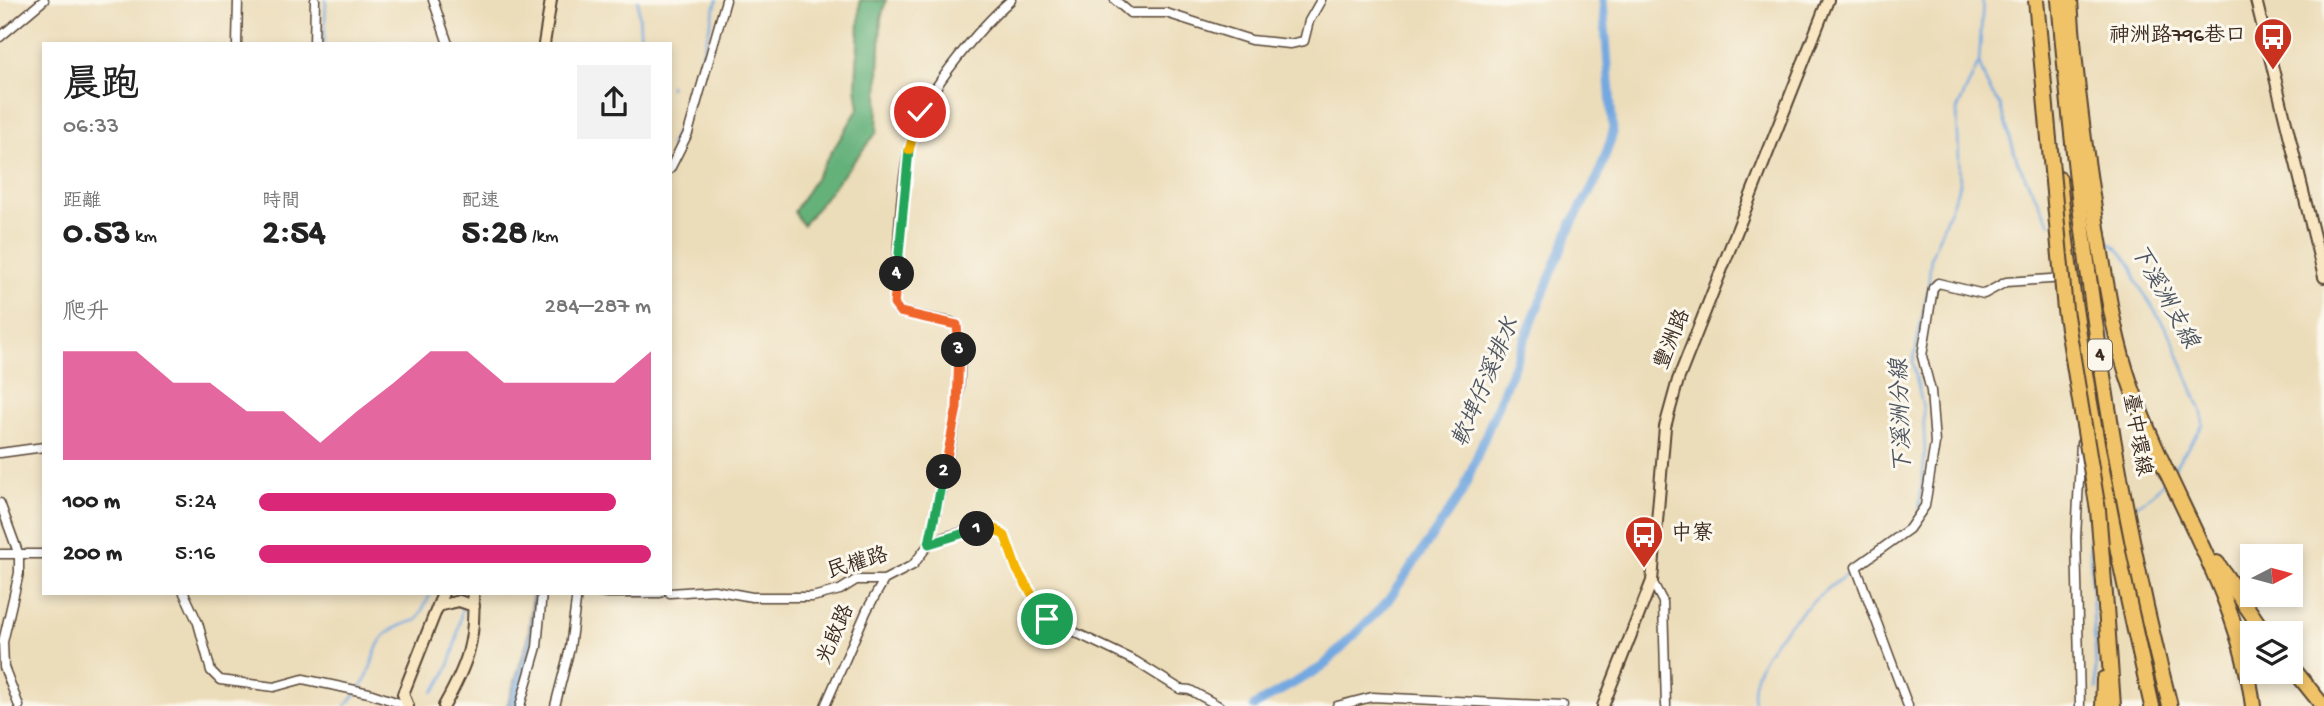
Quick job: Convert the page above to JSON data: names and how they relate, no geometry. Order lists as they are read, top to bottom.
{
  "streets": {
    "highway": ["4", "臺中環線"],
    "street": ["豐洲路", "民權路", "光啟路"]
  },
  "crossings": [
    ["民權路", "光啟路"]
  ],
  "water": ["下溪洲支線", "軟埤仔溪排水", "下溪洲分線"],
  "places": {
    "bus stop": ["神洲路796巷口", "中寮"]
  },
  "north": "right",
  "page": {
    "heading": ["晨跑", "06:33"],
    "stats": [
      ["距離", "0.53 km"],
      ["時間", "2:54"],
      ["配速", "5:28 /km"]
    ],
    "pins": [
      "4",
      "3",
      "2",
      "1"
    ],
    "chart": ["爬升", "284–287 m"],
    "list": [
      {
        "name": "100 m",
        "note": "5:24"
      },
      {
        "name": "200 m",
        "note": "5:16"
      }
    ]
  }
}
